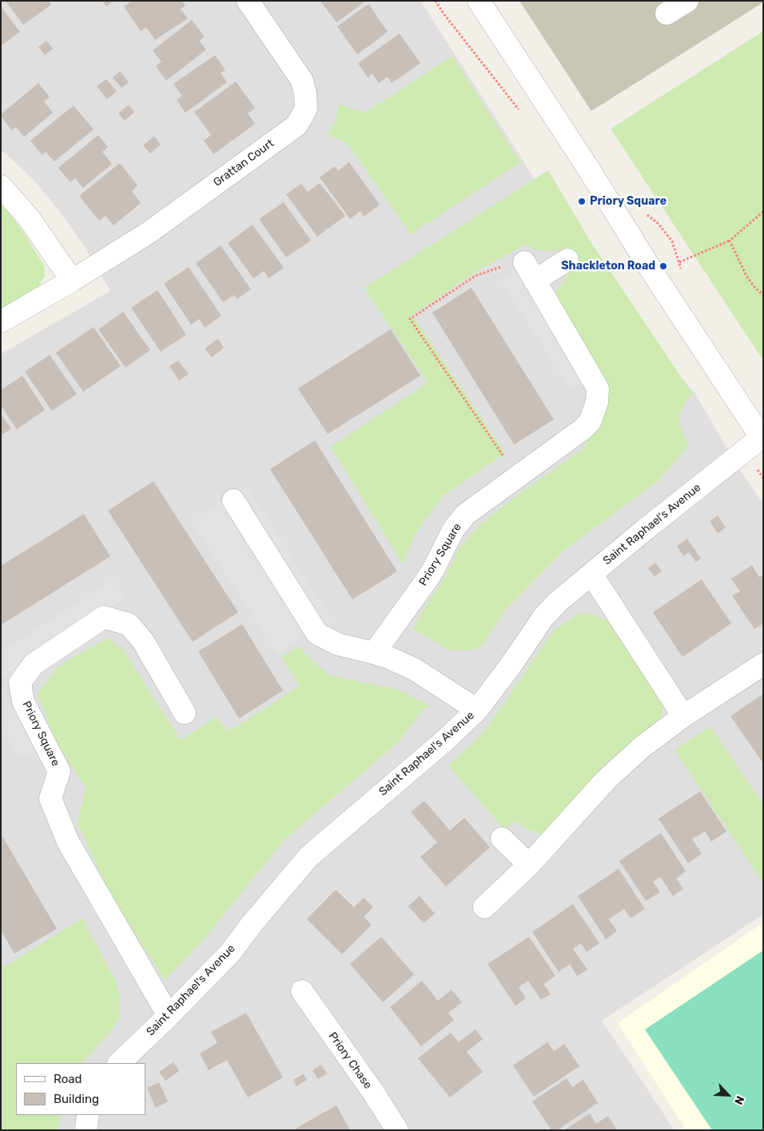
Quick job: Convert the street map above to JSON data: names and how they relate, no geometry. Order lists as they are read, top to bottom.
{
  "streets": {
    "street": [
      "Grattan Court",
      "Saint Raphael's Avenue",
      "Priory Square",
      "Priory Chase"
    ]
  },
  "crossings": [
    ["Saint Raphael's Avenue", "Priory Square"]
  ],
  "places": ["Priory Square", "Shackleton Road"],
  "legend": ["Road", "Building"],
  "north": "bottom right"
}
